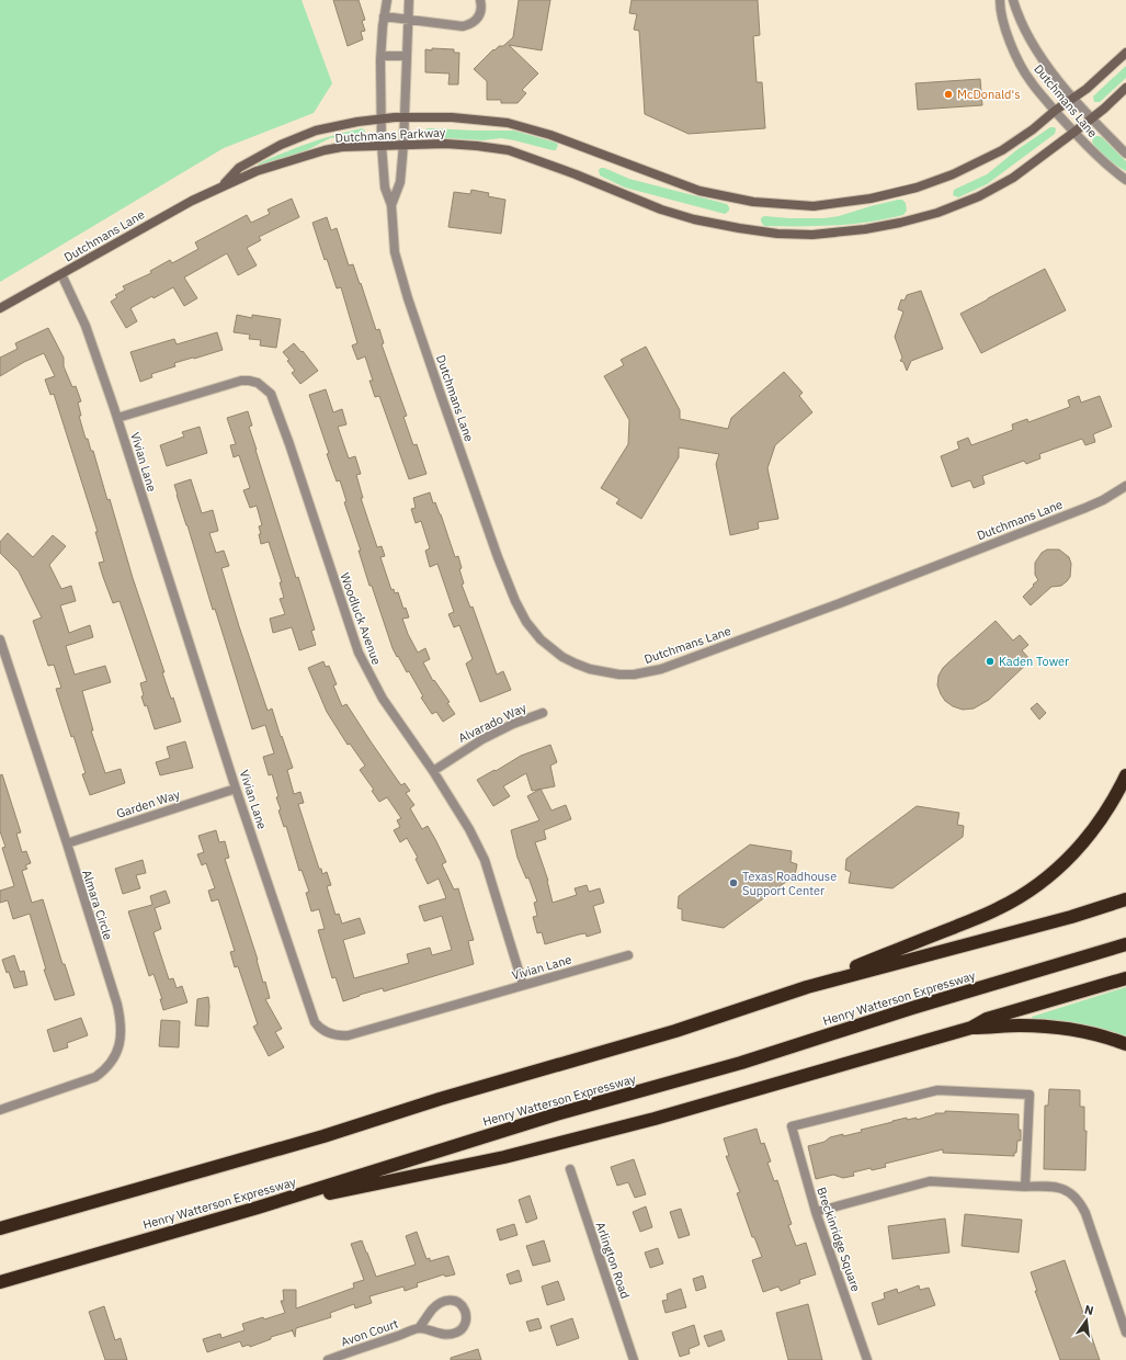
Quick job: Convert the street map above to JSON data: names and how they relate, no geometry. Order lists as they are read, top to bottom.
{
  "streets": {
    "highway": ["Henry Watterson Expressway"],
    "main road": ["Dutchmans Lane", "Dutchmans Parkway"],
    "street": [
      "Vivian Lane",
      "Woodluck Avenue",
      "Alvarado Way",
      "Garden Way",
      "Almara Circle",
      "Breckinridge Square",
      "Arlington Road",
      "Avon Court"
    ]
  },
  "crossings": [
    ["Dutchmans Lane", "Dutchmans Parkway"],
    ["Dutchmans Lane", "Vivian Lane"],
    ["Vivian Lane", "Woodluck Avenue"],
    ["Vivian Lane", "Garden Way"],
    ["Woodluck Avenue", "Alvarado Way"],
    ["Garden Way", "Almara Circle"]
  ],
  "places": ["McDonald's", "Kaden Tower", "Texas Roadhouse Support Center"],
  "north": "top"
}
